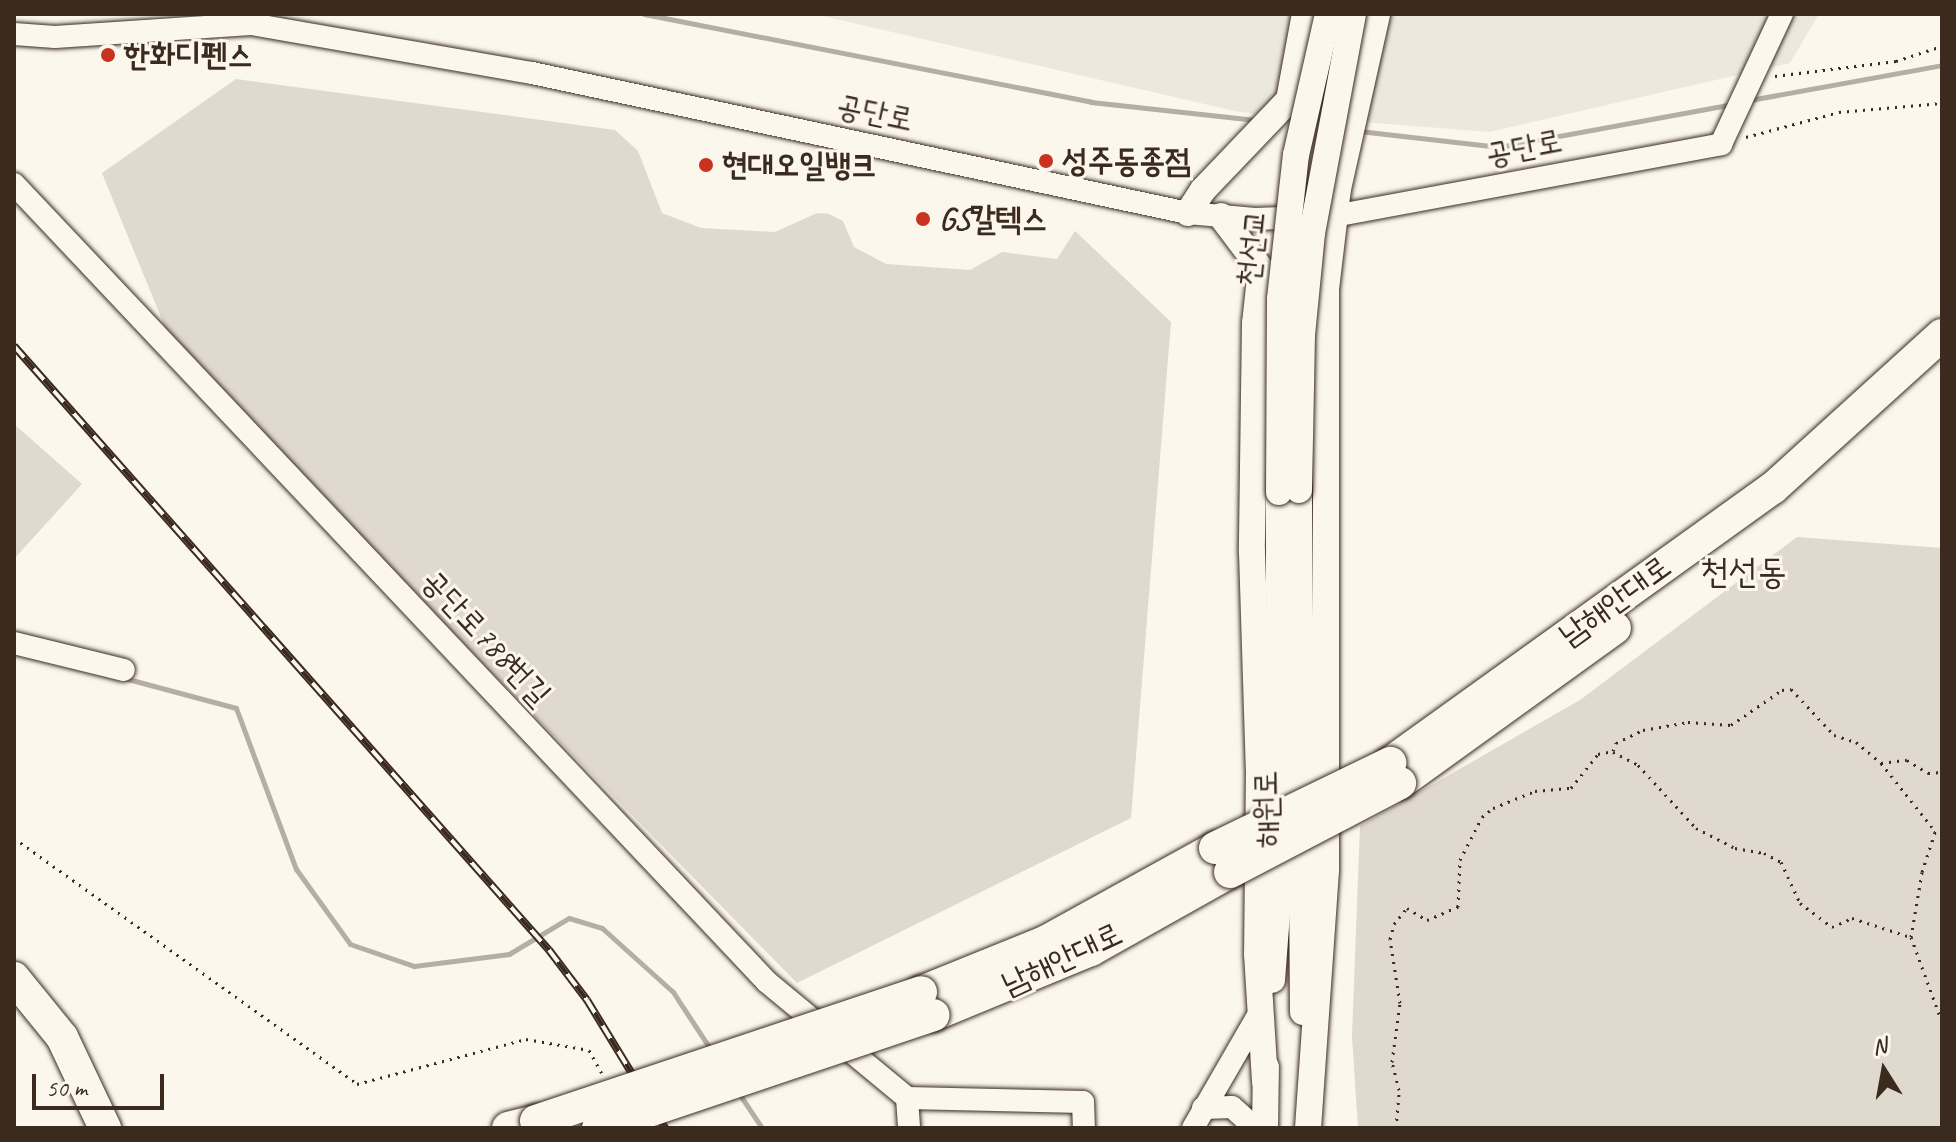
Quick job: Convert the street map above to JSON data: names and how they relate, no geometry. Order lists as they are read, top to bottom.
{
  "streets": {
    "highway": ["남해안대로"],
    "main road": ["천선교", "해원로"],
    "street": ["공단로", "공단로788번길"]
  },
  "crossings": [
    ["천선교", "해원로"]
  ],
  "districts": ["천선동"],
  "places": [
    "한화디펜스",
    "성주동종점",
    "현대오일뱅크",
    "GS칼텍스"
  ],
  "scale_bar": "50 m",
  "north": "top"
}
